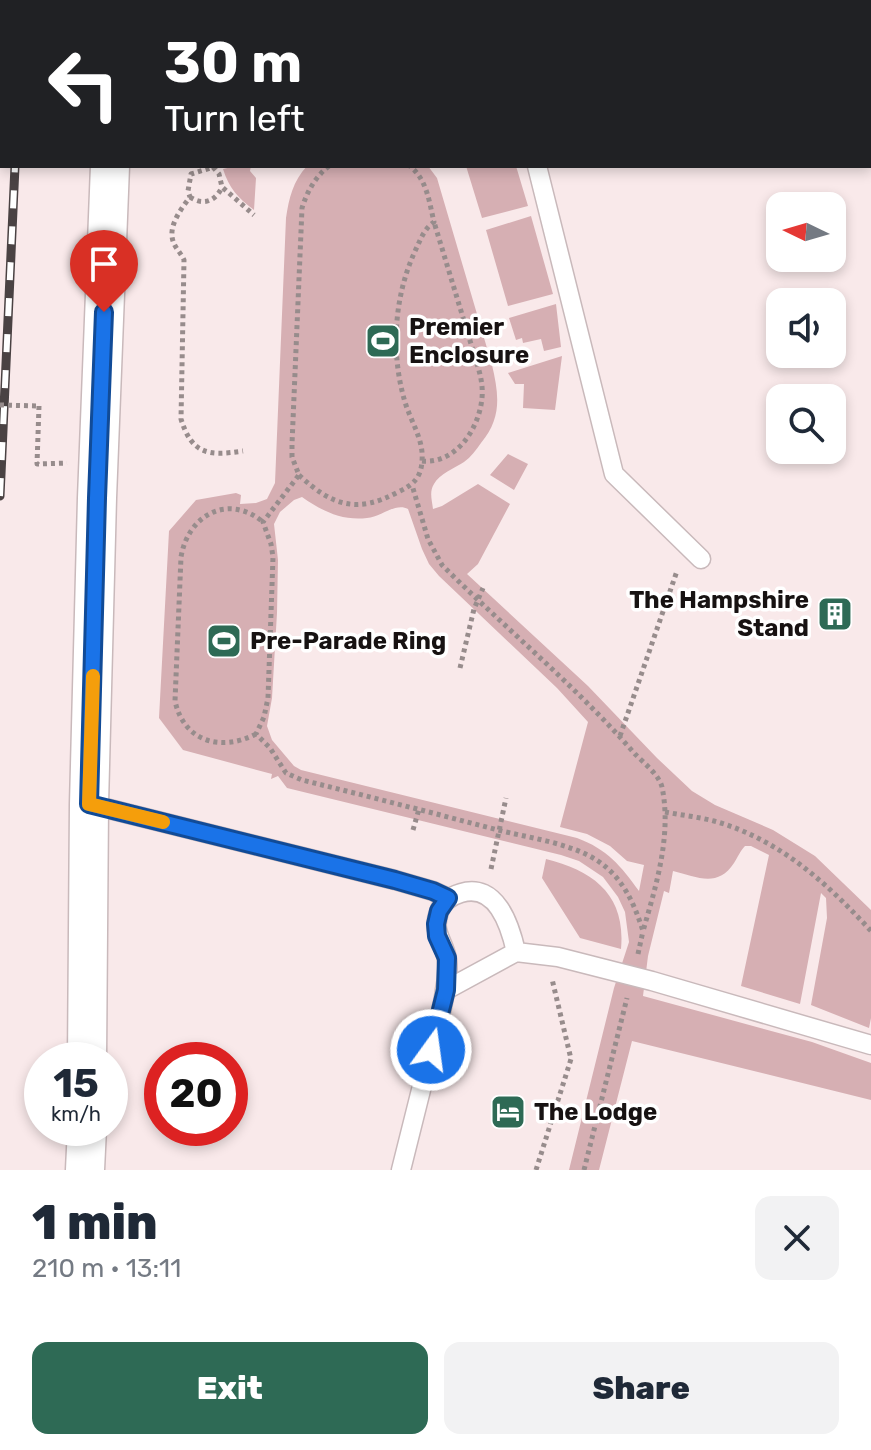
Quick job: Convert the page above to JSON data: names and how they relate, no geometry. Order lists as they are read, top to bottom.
{
  "places": {
    "sports": ["Premier Enclosure", "Pre-Parade Ring"],
    "building": ["The Hampshire Stand"],
    "hotel": ["The Lodge"]
  },
  "north": "left",
  "page": {
    "turn": ["30 m", "Turn left"],
    "speed": "15 km/h",
    "limit": "20",
    "heading": ["1 min", "210 m · 13:11"],
    "buttons": ["Exit", "Share"]
  }
}
